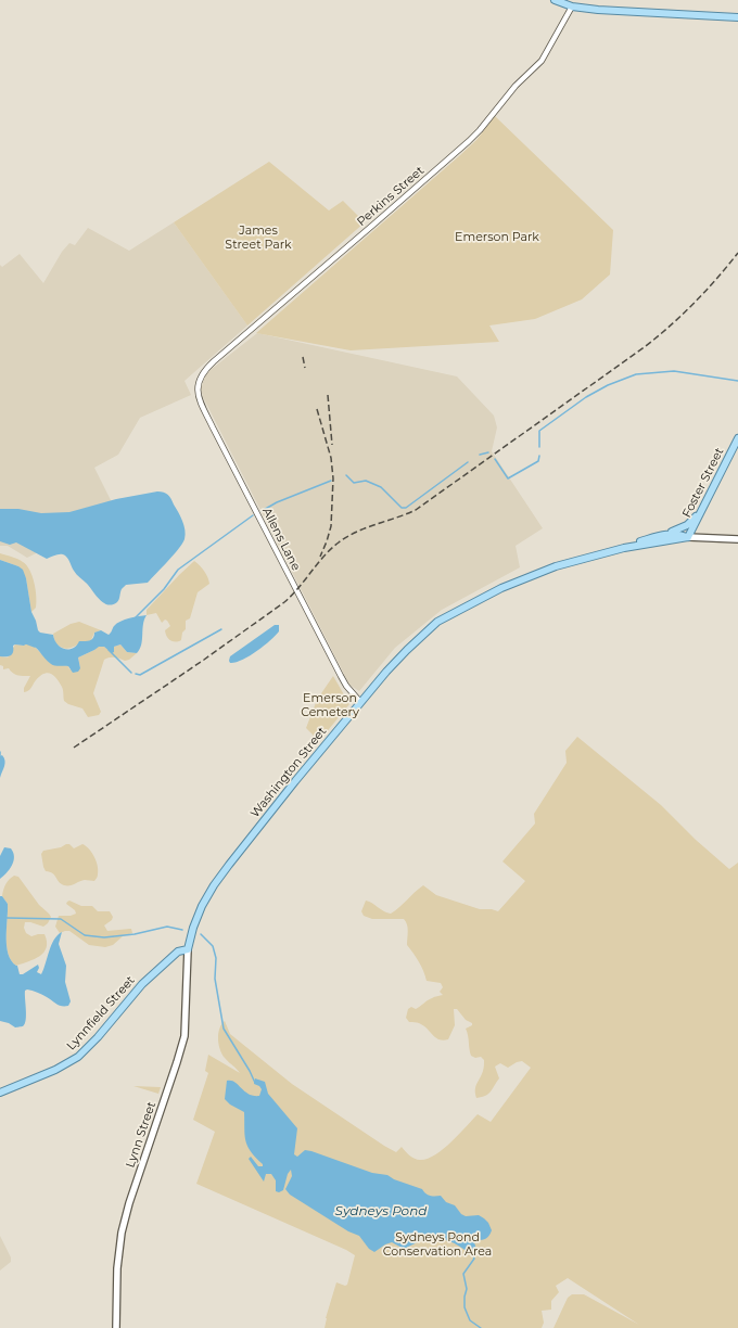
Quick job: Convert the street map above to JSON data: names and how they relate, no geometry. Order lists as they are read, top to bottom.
{
  "streets": {
    "main road": [
      "Foster Street",
      "Washington Street",
      "Lynnfield Street",
      "Lynn Street"
    ],
    "street": ["Perkins Street", "Allens Lane"]
  },
  "crossings": [
    ["Perkins Street", "Allens Lane"],
    ["Foster Street", "Washington Street"],
    ["Allens Lane", "Washington Street"],
    ["Washington Street", "Lynnfield Street"],
    ["Washington Street", "Lynn Street"],
    ["Lynnfield Street", "Lynn Street"]
  ],
  "water": ["Sydneys Pond"],
  "parks": [
    "James Street Park",
    "Emerson Park",
    "Emerson Cemetery",
    "Sydneys Pond Conservation Area"
  ]
}
